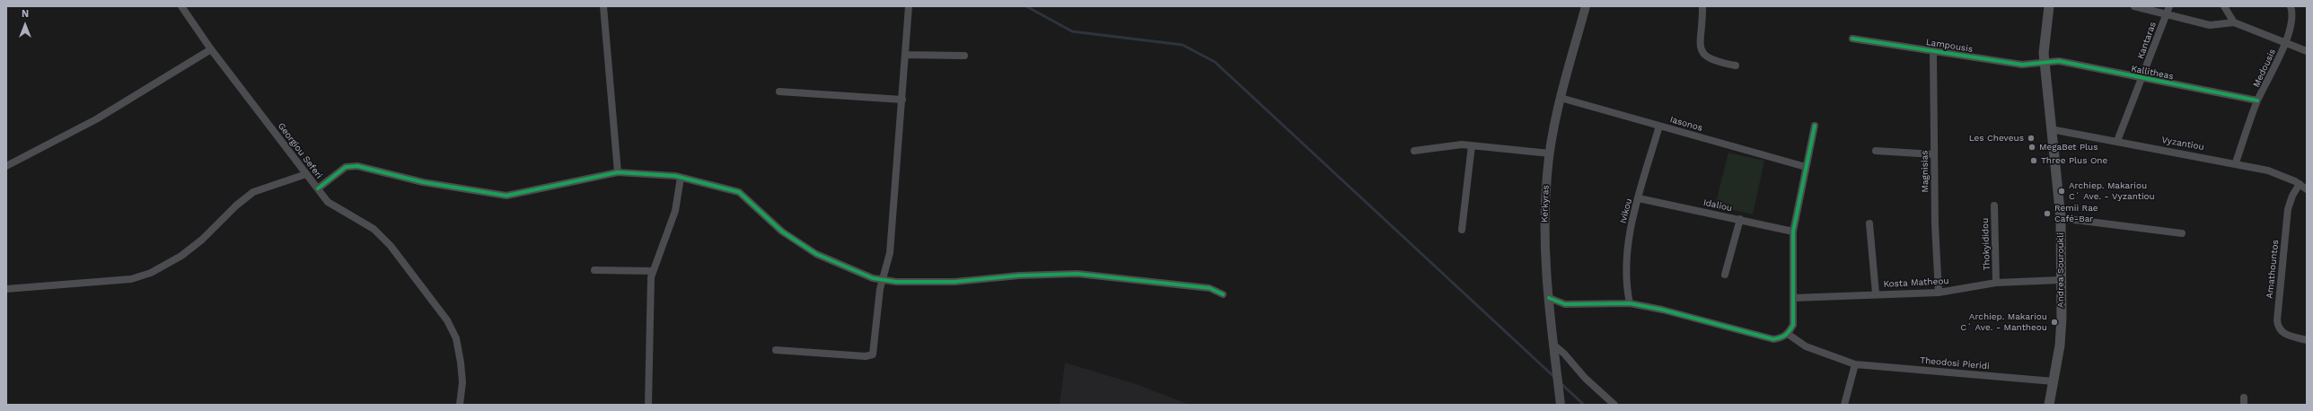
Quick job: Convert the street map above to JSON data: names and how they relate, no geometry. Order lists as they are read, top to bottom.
{
  "streets": {
    "main road": ["Andrea Souroukli"],
    "street": [
      "Kantaras",
      "Lampousis",
      "Medousis",
      "Kallitheas",
      "Iasonos",
      "Vyzantiou",
      "Georgiou Seferi",
      "Magnisias",
      "Kerkyras",
      "Idaliou",
      "Ivikou",
      "Thokyididou",
      "Amathountos",
      "Kosta Matheou",
      "Theodosi Pieridi"
    ]
  },
  "crossings": [
    ["Kantaras", "Kallitheas"],
    ["Kantaras", "Vyzantiou"],
    ["Lampousis", "Kallitheas"],
    ["Lampousis", "Magnisias"],
    ["Lampousis", "Andrea Souroukli"],
    ["Medousis", "Kallitheas"],
    ["Medousis", "Vyzantiou"],
    ["Kallitheas", "Andrea Souroukli"],
    ["Iasonos", "Kerkyras"],
    ["Iasonos", "Ivikou"],
    ["Vyzantiou", "Amathountos"],
    ["Vyzantiou", "Andrea Souroukli"],
    ["Magnisias", "Kosta Matheou"],
    ["Idaliou", "Ivikou"],
    ["Thokyididou", "Kosta Matheou"],
    ["Andrea Souroukli", "Kosta Matheou"],
    ["Andrea Souroukli", "Theodosi Pieridi"]
  ],
  "places": [
    "Les Cheveus",
    "MegaBet Plus",
    "Three Plus One",
    "Archiep. Makariou C´ Ave. - Vyzantiou",
    "Remii Rae Café-Bar",
    "Archiep. Makariou C´ Ave. - Mantheou"
  ],
  "north": "top"
}
